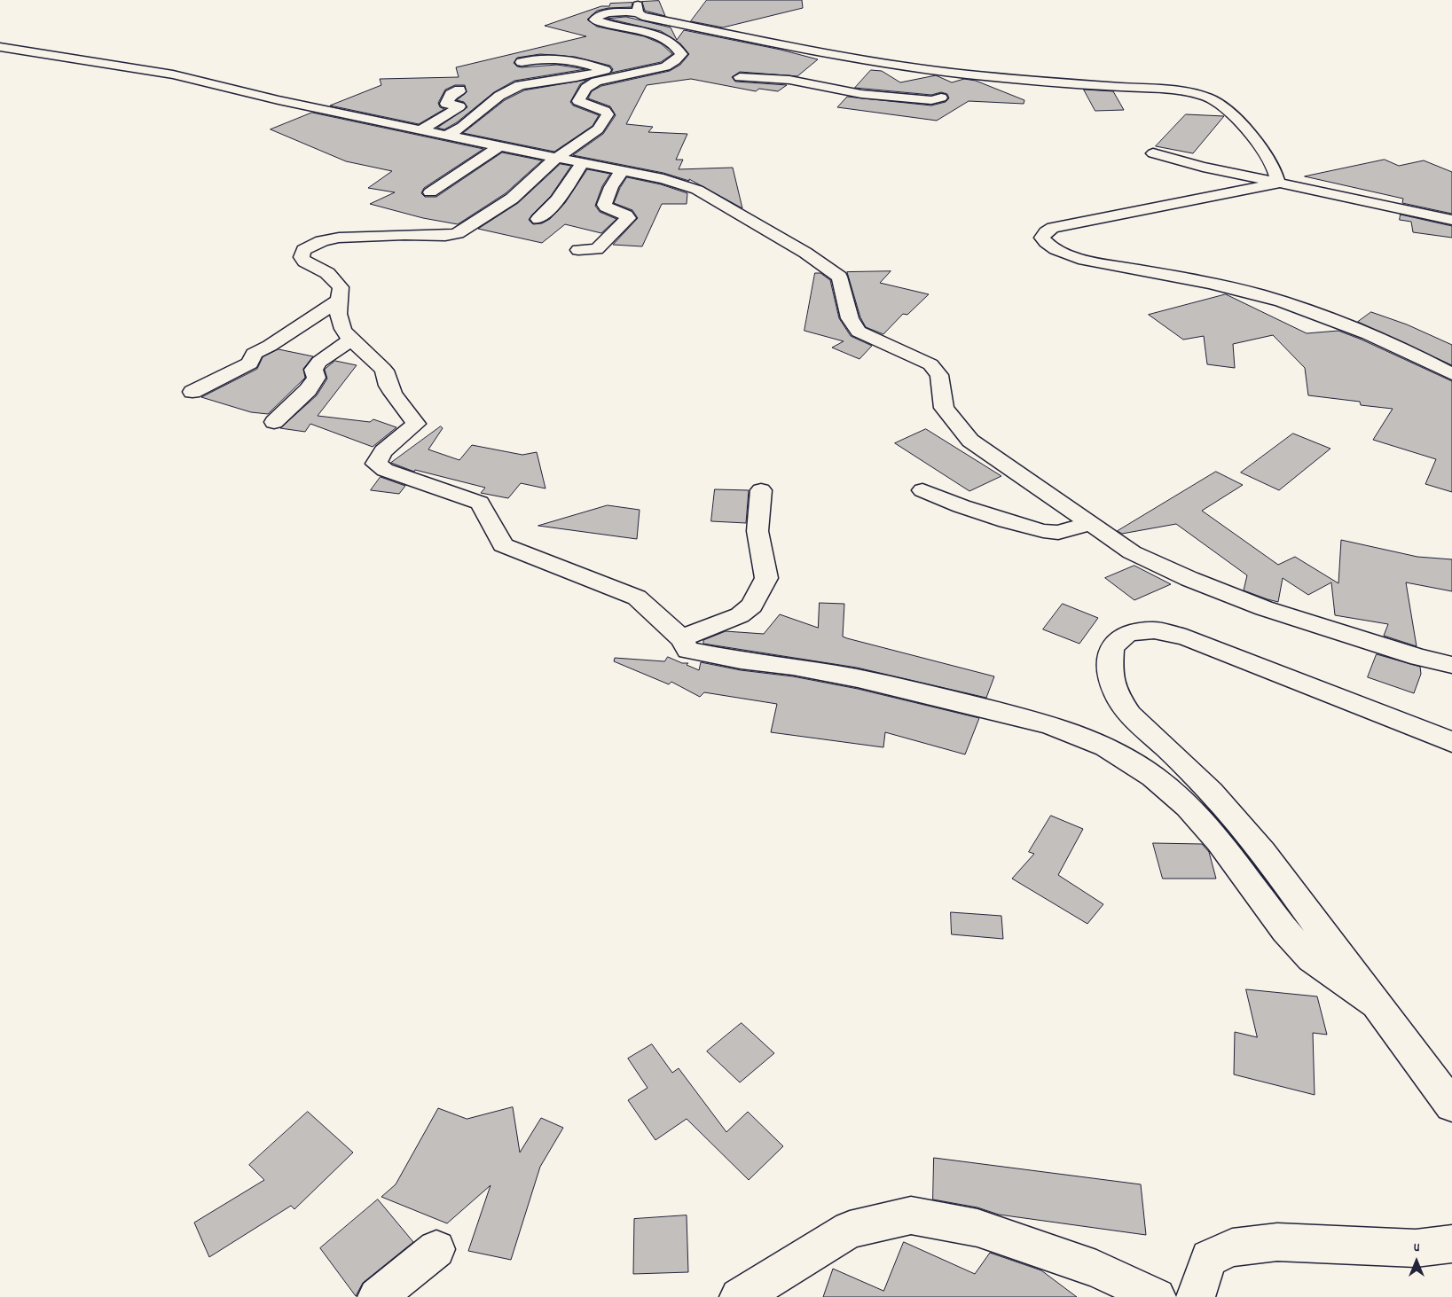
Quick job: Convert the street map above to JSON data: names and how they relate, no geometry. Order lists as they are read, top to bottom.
{
  "north": "top"
}
